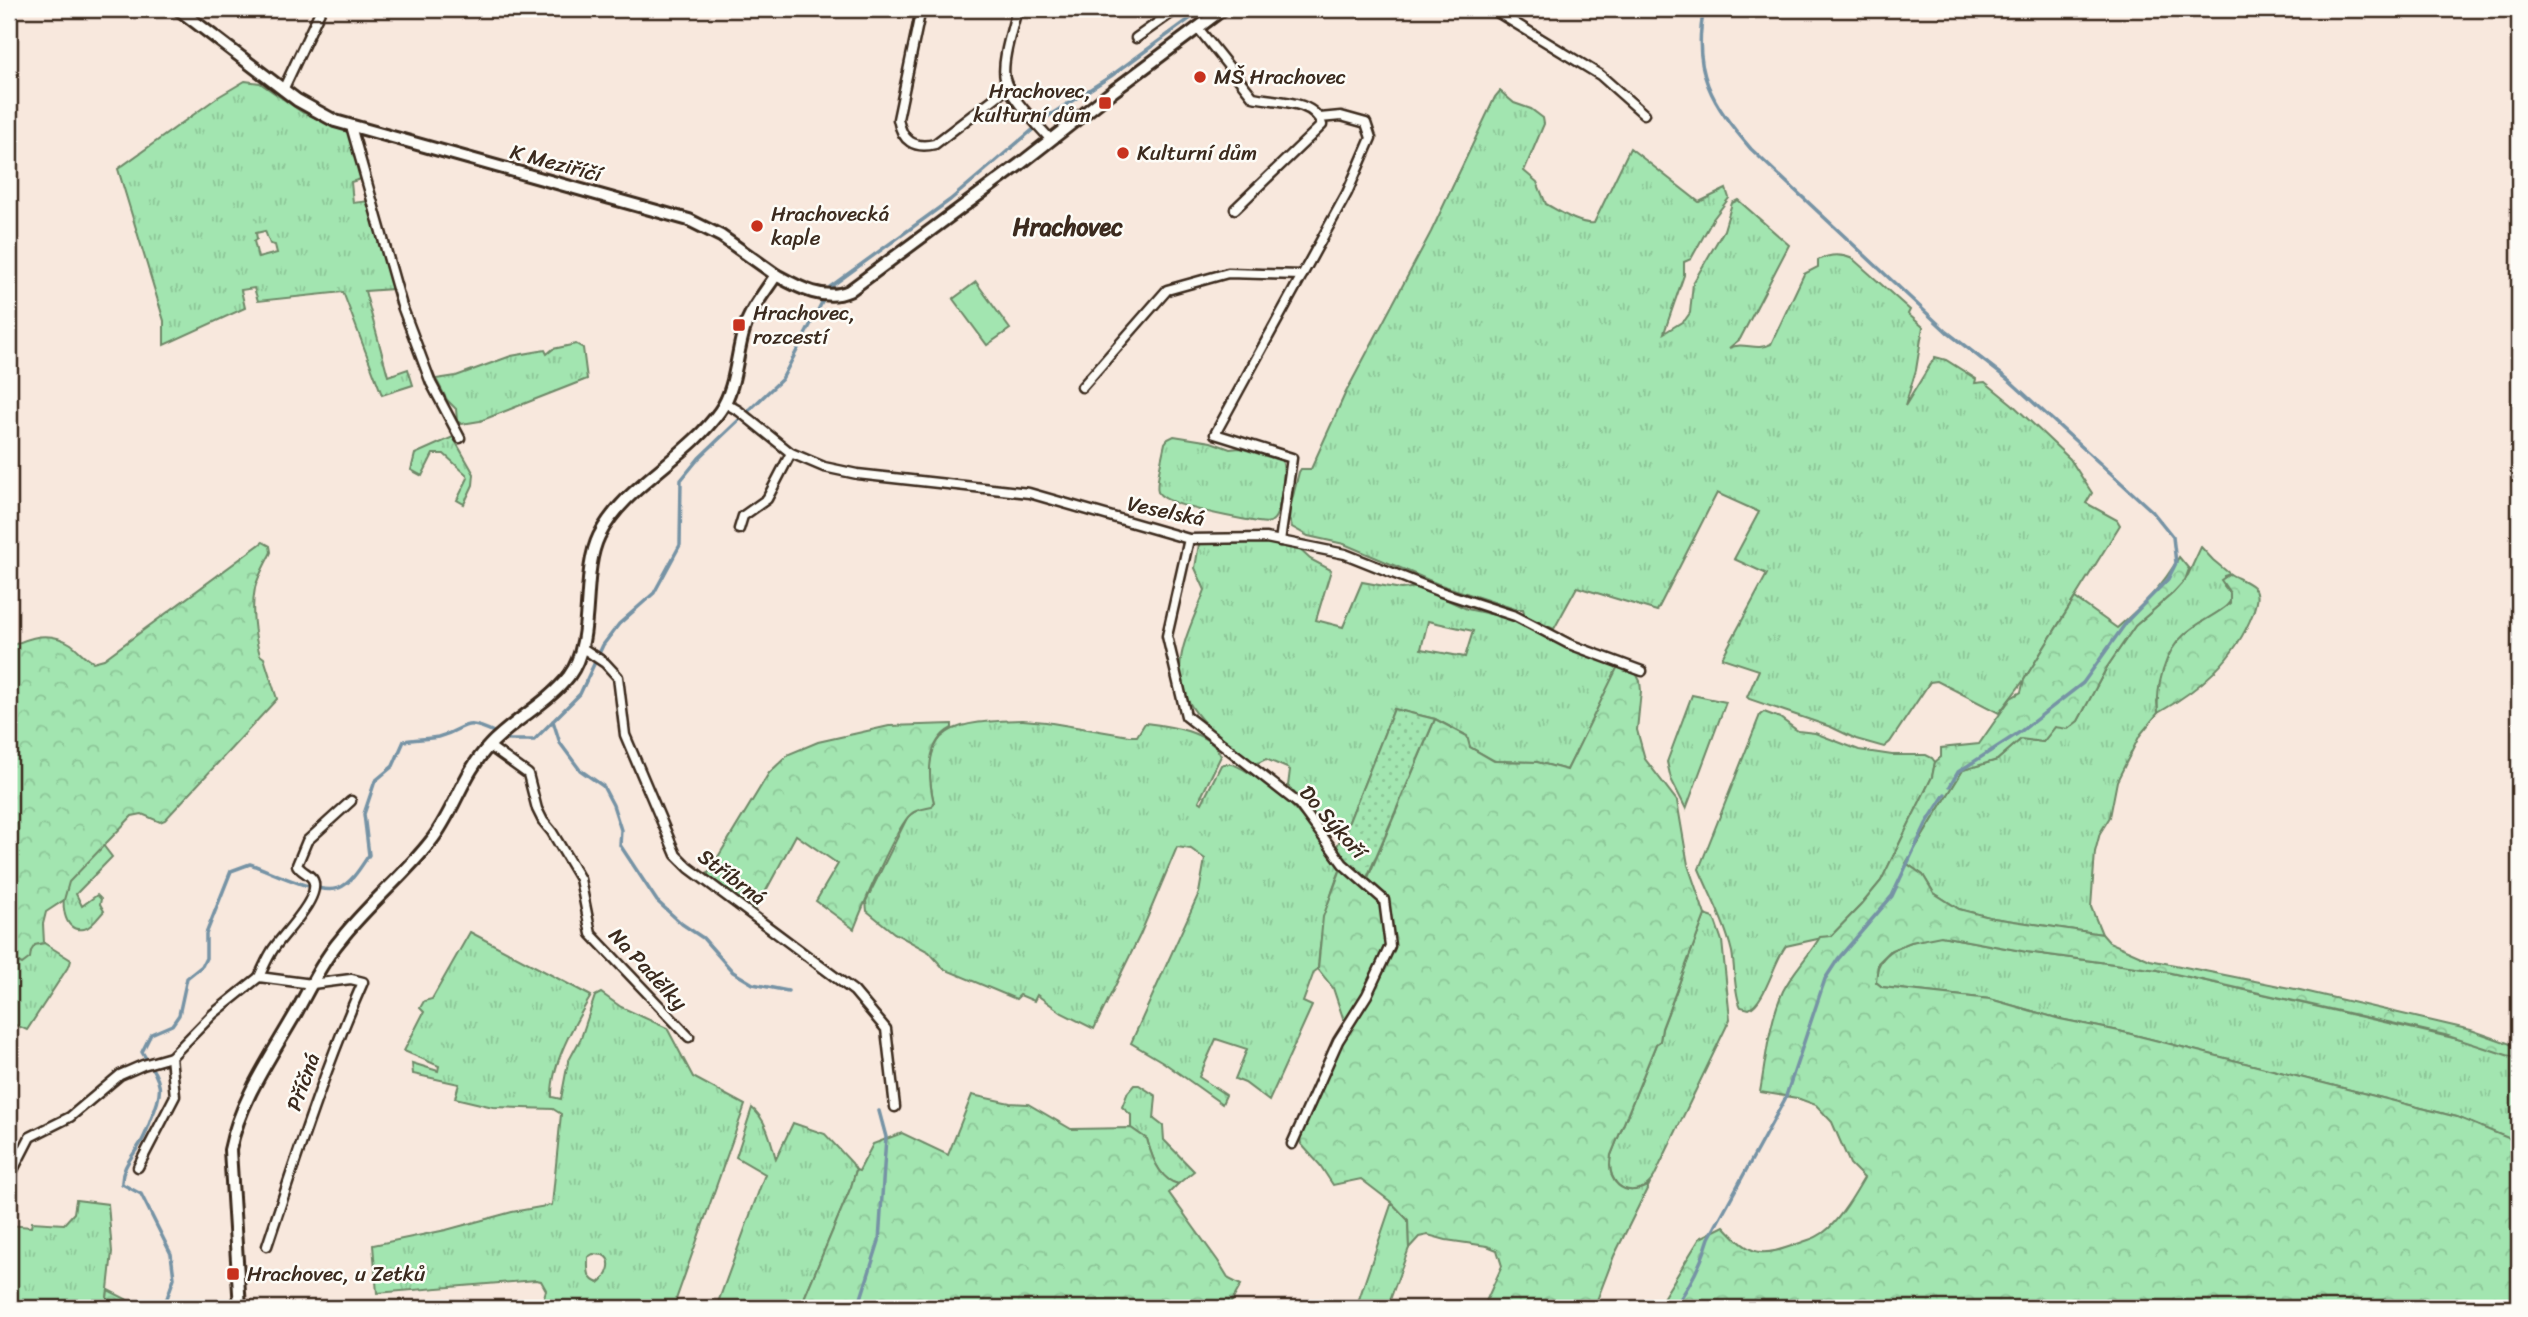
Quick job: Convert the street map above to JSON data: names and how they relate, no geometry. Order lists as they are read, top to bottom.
{
  "streets": {
    "street": [
      "K Meziříčí",
      "Veselská",
      "Do Sýkoří",
      "Stříbrná",
      "Na Padělky",
      "Příčná"
    ]
  },
  "crossings": [
    ["Veselská", "Do Sýkoří"]
  ],
  "districts": ["Hrachovec"],
  "places": {
    "other": ["MŠ Hrachovec", "Kulturní dům", "Hrachovecká kaple"],
    "transit": ["Hrachovec, kulturní dům", "Hrachovec, rozcestí", "Hrachovec, u Zetků"]
  }
}
